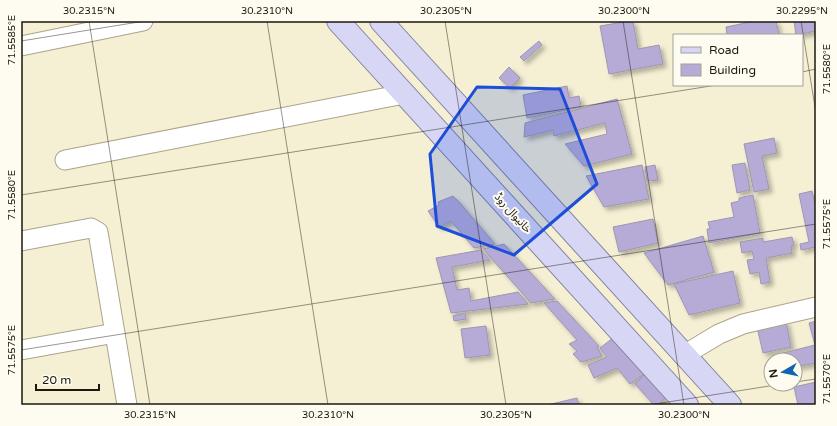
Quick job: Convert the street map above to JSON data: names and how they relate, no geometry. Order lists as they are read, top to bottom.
{
  "streets": {
    "main road": ["خانیوال روڈ"]
  },
  "legend": ["Road", "Building"],
  "scale_bar": "20 m",
  "north": "left",
  "coordinates": [
    "30.2315°N",
    "30.2310°N",
    "30.2305°N",
    "30.2300°N",
    "30.2295°N",
    "71.5585°E",
    "71.5580°E",
    "71.5575°E",
    "71.5570°E"
  ]
}
